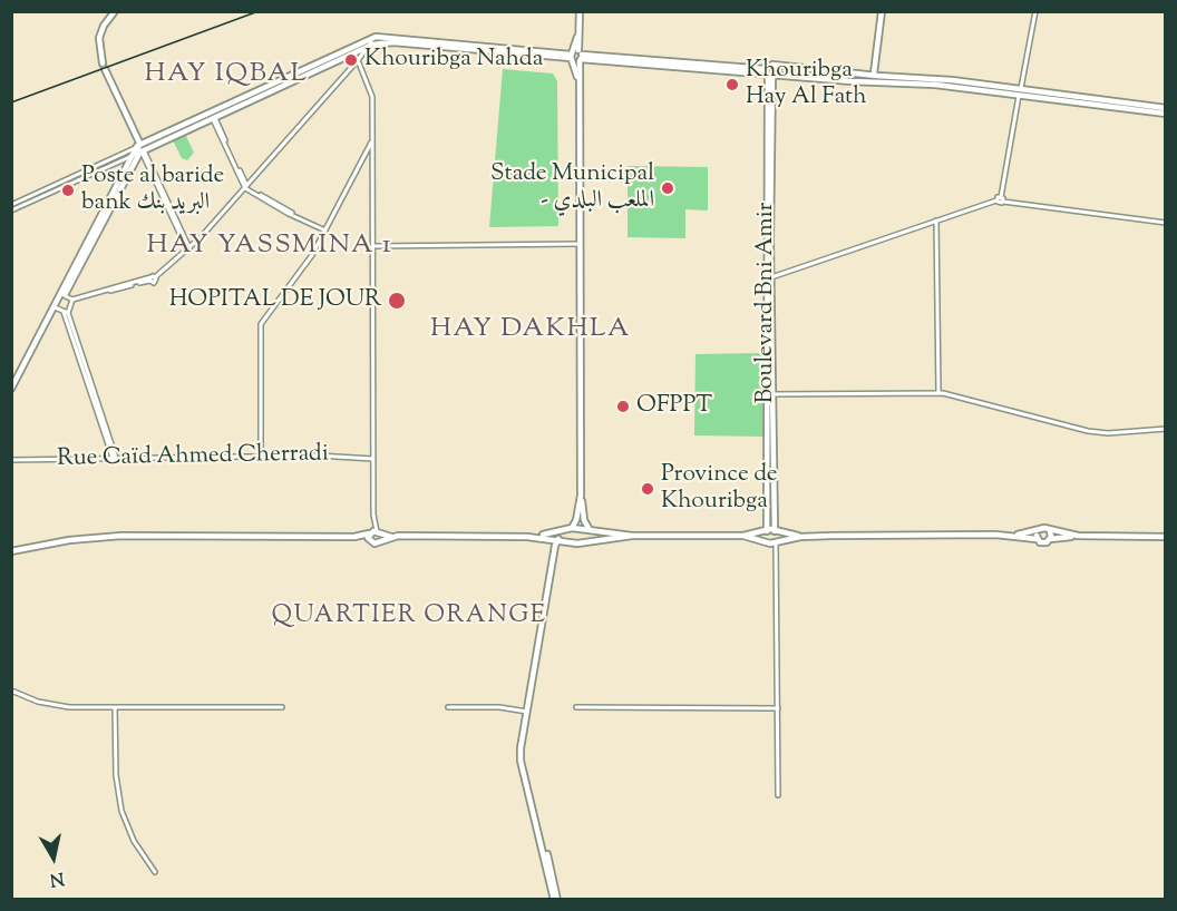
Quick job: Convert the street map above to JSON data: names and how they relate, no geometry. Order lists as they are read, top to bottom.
{
  "streets": {
    "main road": ["Boulevard Bni Amir"],
    "street": ["Rue Caïd Ahmed Cherradi"]
  },
  "districts": [
    "HAY IQBAL",
    "HAY YASSMINA 1",
    "HAY DAKHLA",
    "QUARTIER ORANGE"
  ],
  "places": [
    "Khouribga Nahda",
    "Khouribga Hay Al Fath",
    "Stade Municipal - الملعب البلدي",
    "Poste al baride bank البريد بنك",
    "HOPITAL DE JOUR",
    "OFPPT",
    "Province de Khouribga"
  ],
  "north": "bottom"
}
